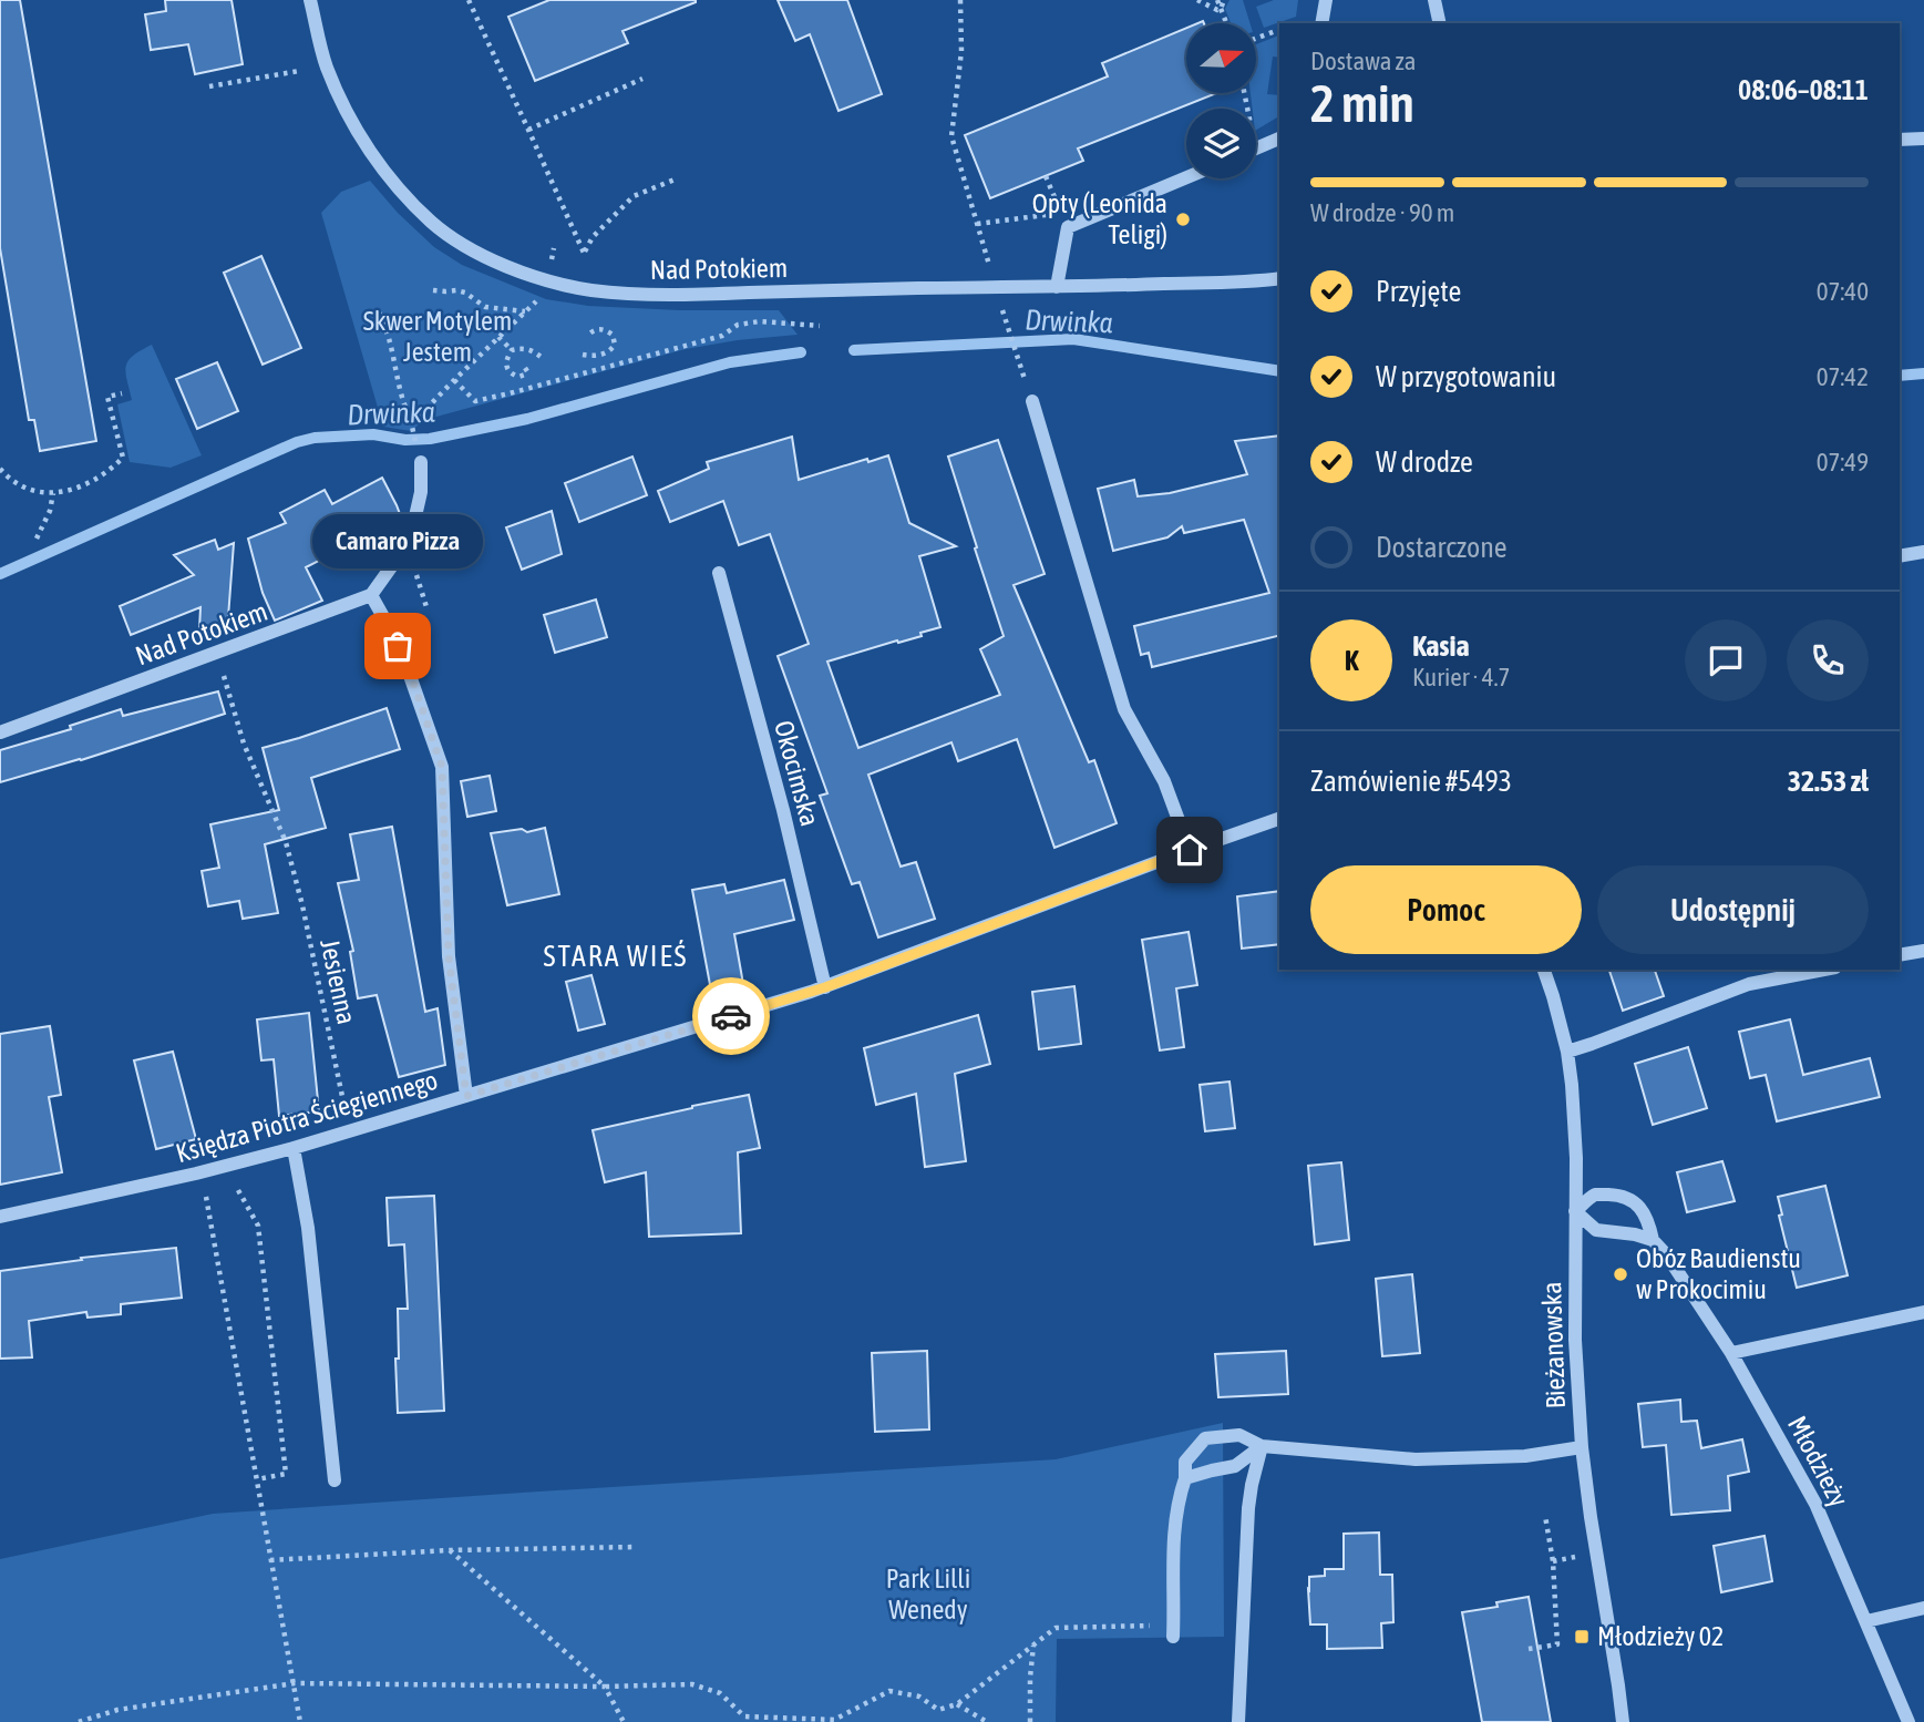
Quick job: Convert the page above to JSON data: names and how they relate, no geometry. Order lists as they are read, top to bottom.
{
  "streets": {
    "street": [
      "Nad Potokiem",
      "Okocimska",
      "Księdza Piotra Ściegiennego",
      "Bieżanowska",
      "Młodzieży"
    ],
    "path": ["Jesienna"]
  },
  "crossings": [
    ["Nad Potokiem", "Jesienna"],
    ["Okocimska", "Księdza Piotra Ściegiennego"],
    ["Jesienna", "Księdza Piotra Ściegiennego"],
    ["Bieżanowska", "Młodzieży"]
  ],
  "districts": ["STARA WIEŚ"],
  "water": ["Drwinka"],
  "parks": ["Skwer Motylem Jestem", "Park Lilli Wenedy"],
  "places": {
    "other": ["Opty (Leonida Teligi)", "Camaro Pizza", "Obóz Baudienstu w Prokocimiu"],
    "transit": ["Młodzieży 02"]
  },
  "north": "right",
  "page": {
    "heading": ["2 min", "Dostawa za", "08:06–08:11"],
    "panel": [
      "Kasia",
      "Kurier · 4.7",
      "Zamówienie #5493",
      "32.53 zł"
    ],
    "bar": "W drodze · 90 m",
    "list": [
      ["Przyjęte", "07:40"],
      ["W przygotowaniu", "07:42"],
      ["W drodze", "07:49"],
      "Dostarczone"
    ],
    "bubble": "Camaro Pizza",
    "round": "K",
    "buttons": ["Pomoc", "Udostępnij"]
  }
}
